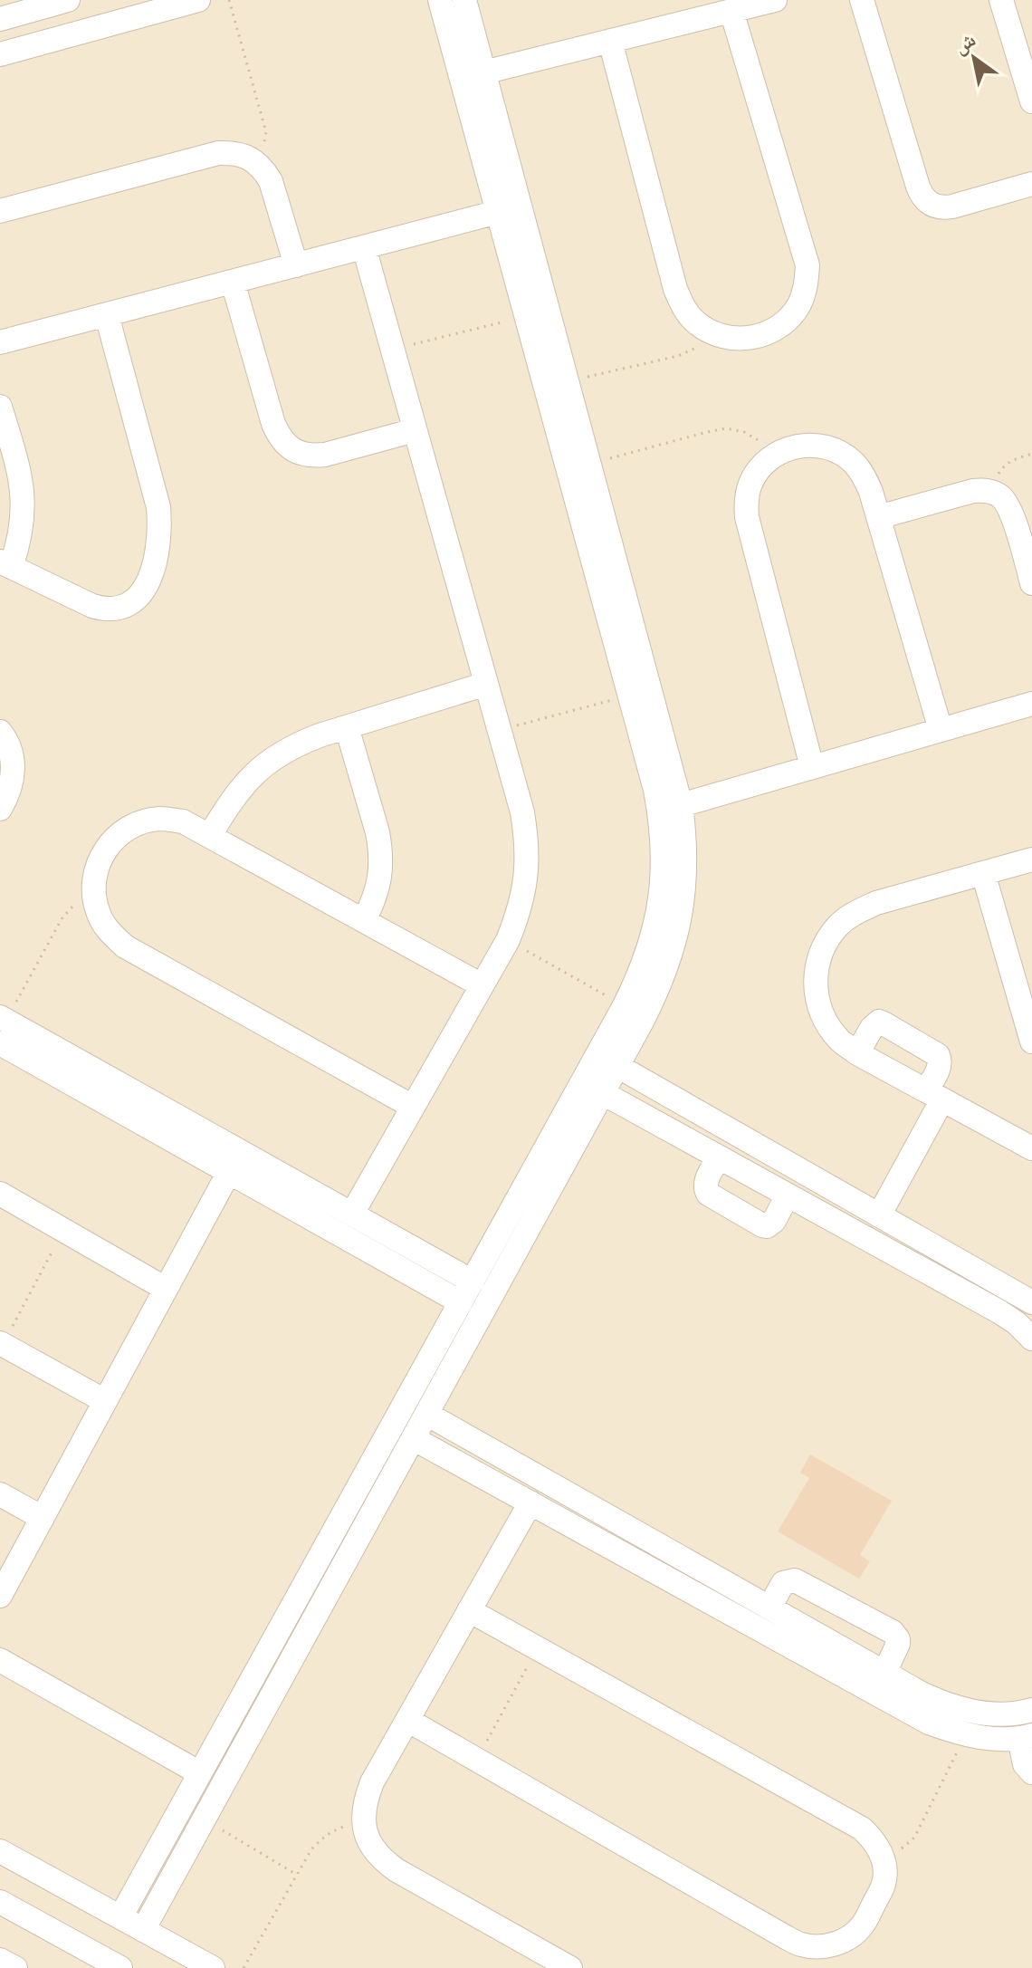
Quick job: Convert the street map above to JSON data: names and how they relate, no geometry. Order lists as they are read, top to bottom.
{
  "north": "top left"
}
